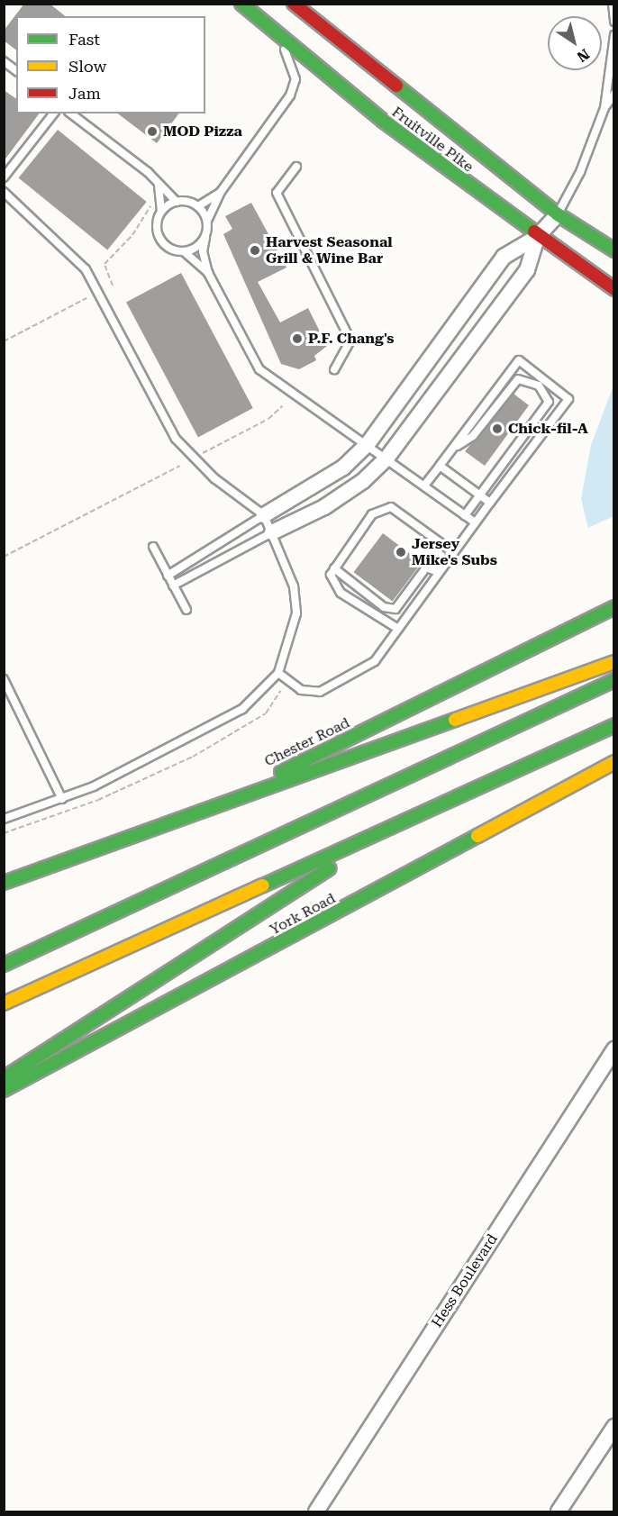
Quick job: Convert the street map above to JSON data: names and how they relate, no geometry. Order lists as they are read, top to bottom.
{
  "streets": {
    "main road": ["Fruitville Pike", "Chester Road", "York Road"],
    "street": ["Hess Boulevard"]
  },
  "places": [
    "MOD Pizza",
    "Harvest Seasonal Grill & Wine Bar",
    "P.F. Chang's",
    "Chick-fil-A",
    "Jersey Mike's Subs"
  ],
  "legend": ["Fast", "Slow", "Jam"],
  "north": "bottom right"
}
